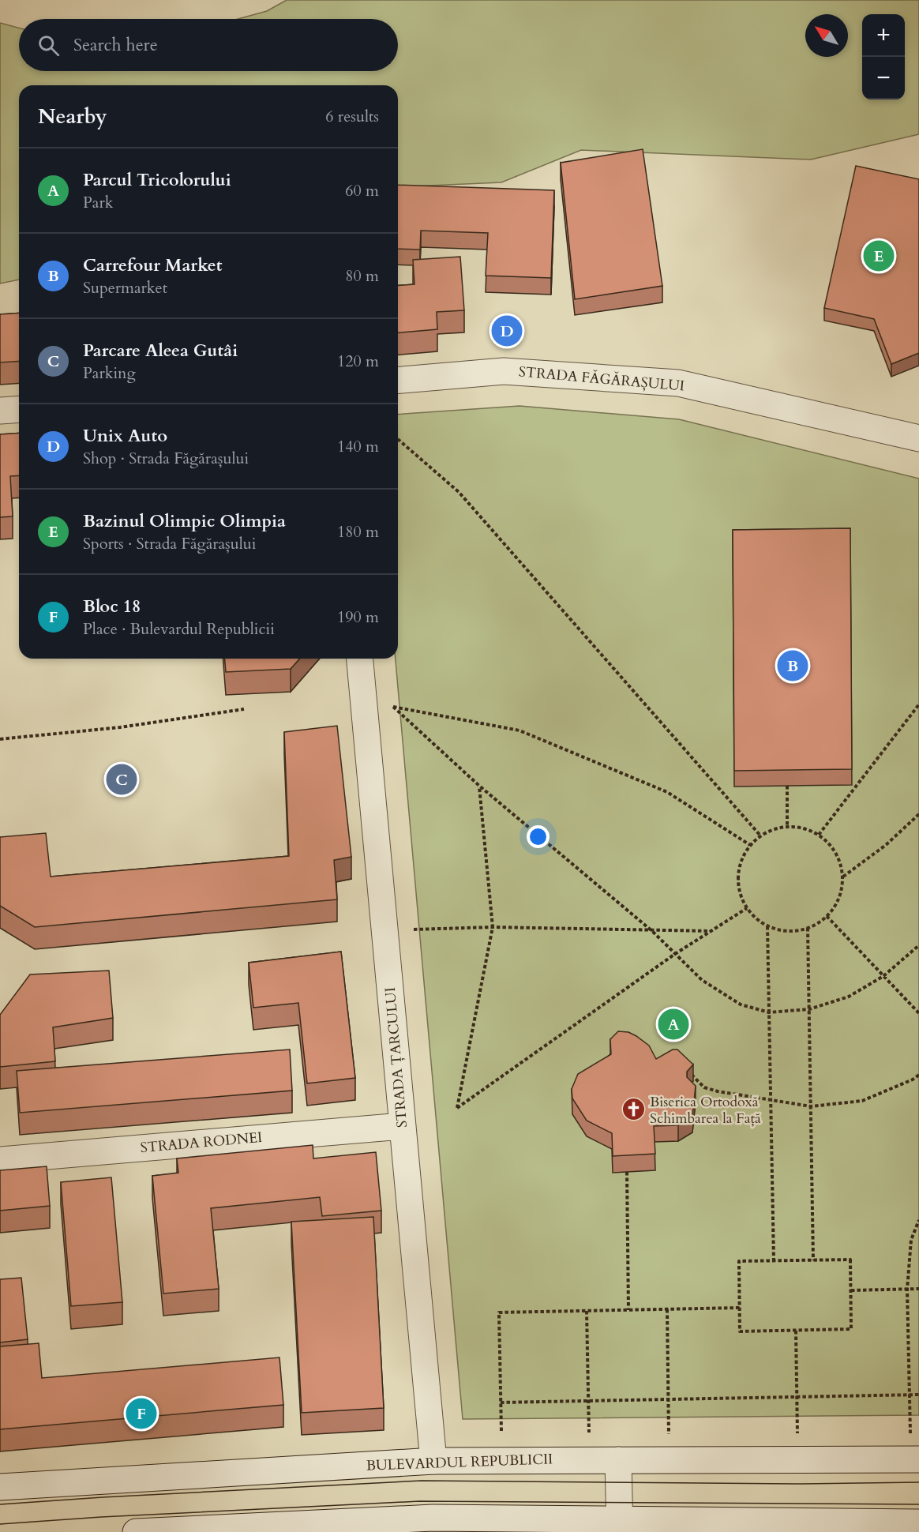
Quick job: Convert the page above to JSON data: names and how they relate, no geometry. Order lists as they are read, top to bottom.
{
  "streets": {
    "street": [
      "STRADA FĂGĂRAȘULUI",
      "STRADA ȚARCULUI",
      "STRADA RODNEI",
      "BULEVARDUL REPUBLICII"
    ]
  },
  "crossings": [
    ["STRADA ȚARCULUI", "STRADA RODNEI"],
    ["STRADA ȚARCULUI", "BULEVARDUL REPUBLICII"]
  ],
  "places": {
    "church": ["Biserica Ortodoxă Schimbarea la Față"]
  },
  "north": "top left",
  "page": {
    "map_buttons": ["+", "−"],
    "search": "Search here",
    "heading": ["Nearby", "6 results"],
    "list": [
      {
        "mark": "A",
        "name": "Parcul Tricolorului",
        "note": "Park",
        "value": "60 m"
      },
      {
        "mark": "B",
        "name": "Carrefour Market",
        "note": "Supermarket",
        "value": "80 m"
      },
      {
        "mark": "C",
        "name": "Parcare Aleea Gutâi",
        "note": "Parking",
        "value": "120 m"
      },
      {
        "mark": "D",
        "name": "Unix Auto",
        "note": "Shop · Strada Făgărașului",
        "value": "140 m"
      },
      {
        "mark": "E",
        "name": "Bazinul Olimpic Olimpia",
        "note": "Sports · Strada Făgărașului",
        "value": "180 m"
      },
      {
        "mark": "F",
        "name": "Bloc 18",
        "note": "Place · Bulevardul Republicii",
        "value": "190 m"
      }
    ],
    "pins": [
      "E",
      "D",
      "B",
      "C",
      "A",
      "F"
    ]
  }
}
